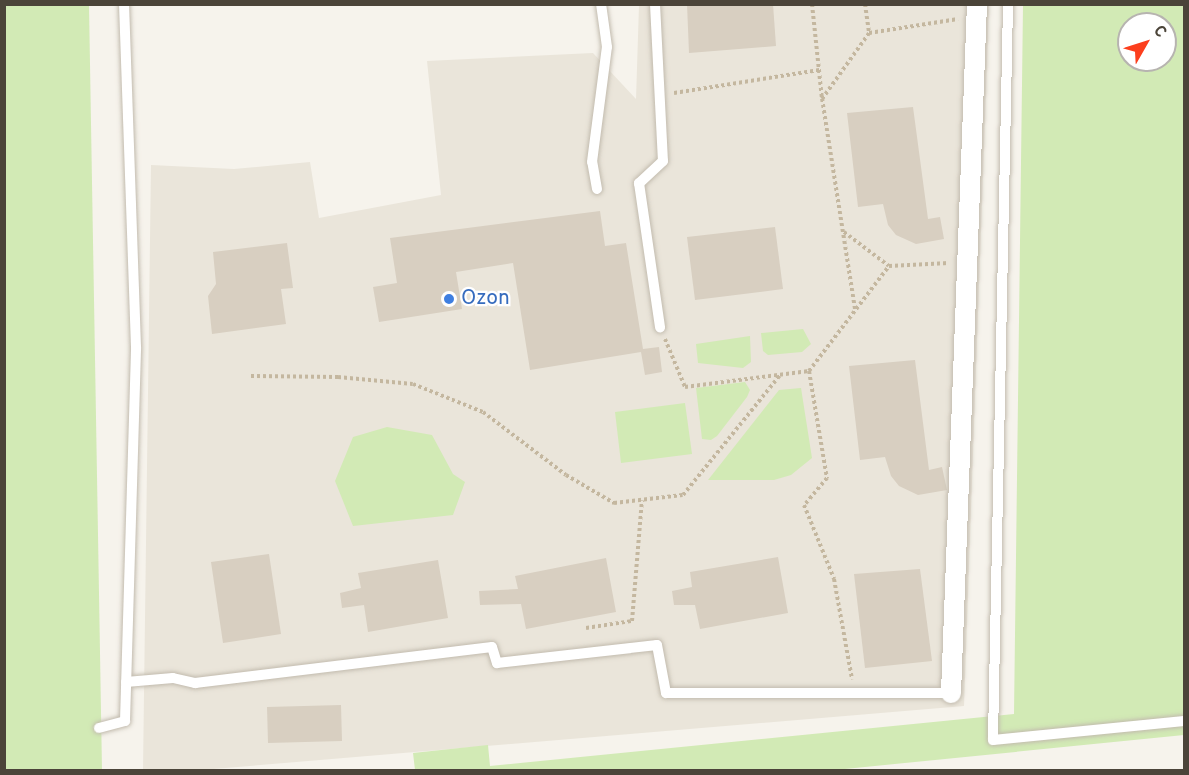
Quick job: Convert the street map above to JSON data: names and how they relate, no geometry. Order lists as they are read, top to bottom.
{
  "places": ["Ozon"],
  "north": "top right"
}
